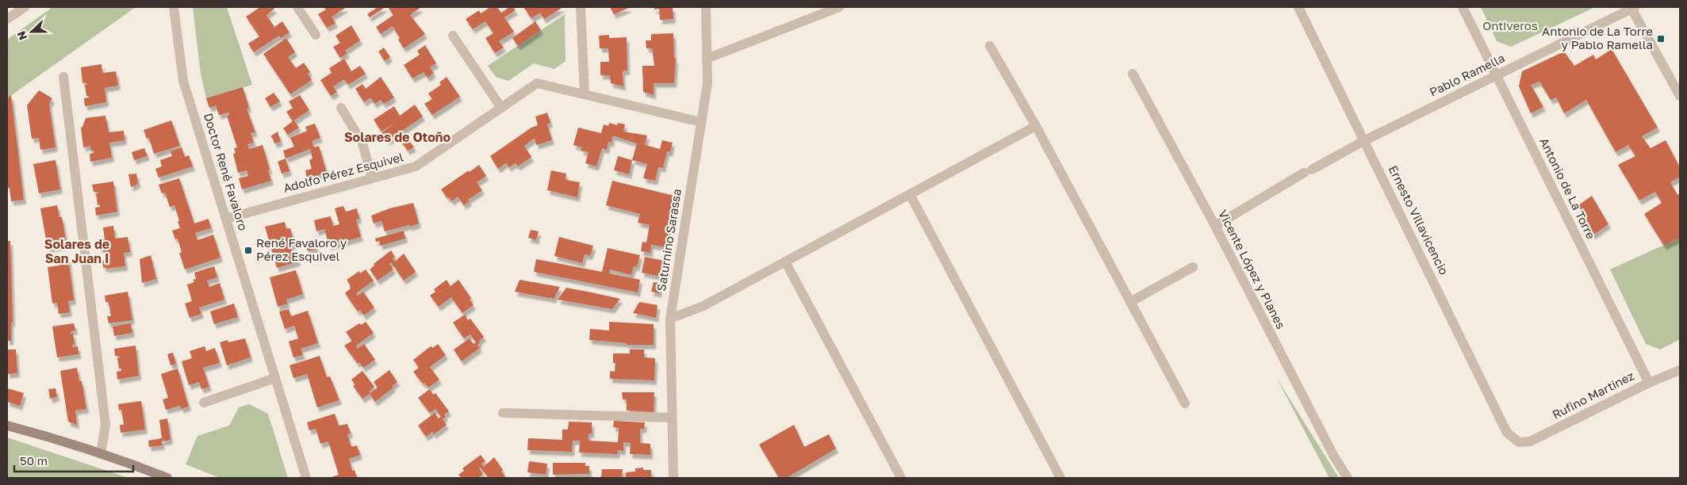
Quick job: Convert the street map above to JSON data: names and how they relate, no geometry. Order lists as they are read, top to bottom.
{
  "streets": {
    "street": [
      "Pablo Ramella",
      "Doctor René Favaloro",
      "Adolfo Pérez Esquivel",
      "Antonio de La Torre",
      "Ernesto Villavicencio",
      "Saturnino Sarassa",
      "Vicente López y Planes",
      "Rufino Martinez"
    ]
  },
  "crossings": [
    ["Pablo Ramella", "Antonio de La Torre"],
    ["Pablo Ramella", "Ernesto Villavicencio"],
    ["Pablo Ramella", "Vicente López y Planes"],
    ["Doctor René Favaloro", "Adolfo Pérez Esquivel"],
    ["Adolfo Pérez Esquivel", "Saturnino Sarassa"],
    ["Antonio de La Torre", "Rufino Martinez"],
    ["Ernesto Villavicencio", "Rufino Martinez"]
  ],
  "districts": ["Solares de Otoño", "Solares de San Juan I"],
  "parks": ["Ontiveros"],
  "places": {
    "transit": ["Antonio de La Torre y Pablo Ramella", "René Favaloro y Pérez Esquivel"]
  },
  "scale_bar": "50 m",
  "north": "left"
}
